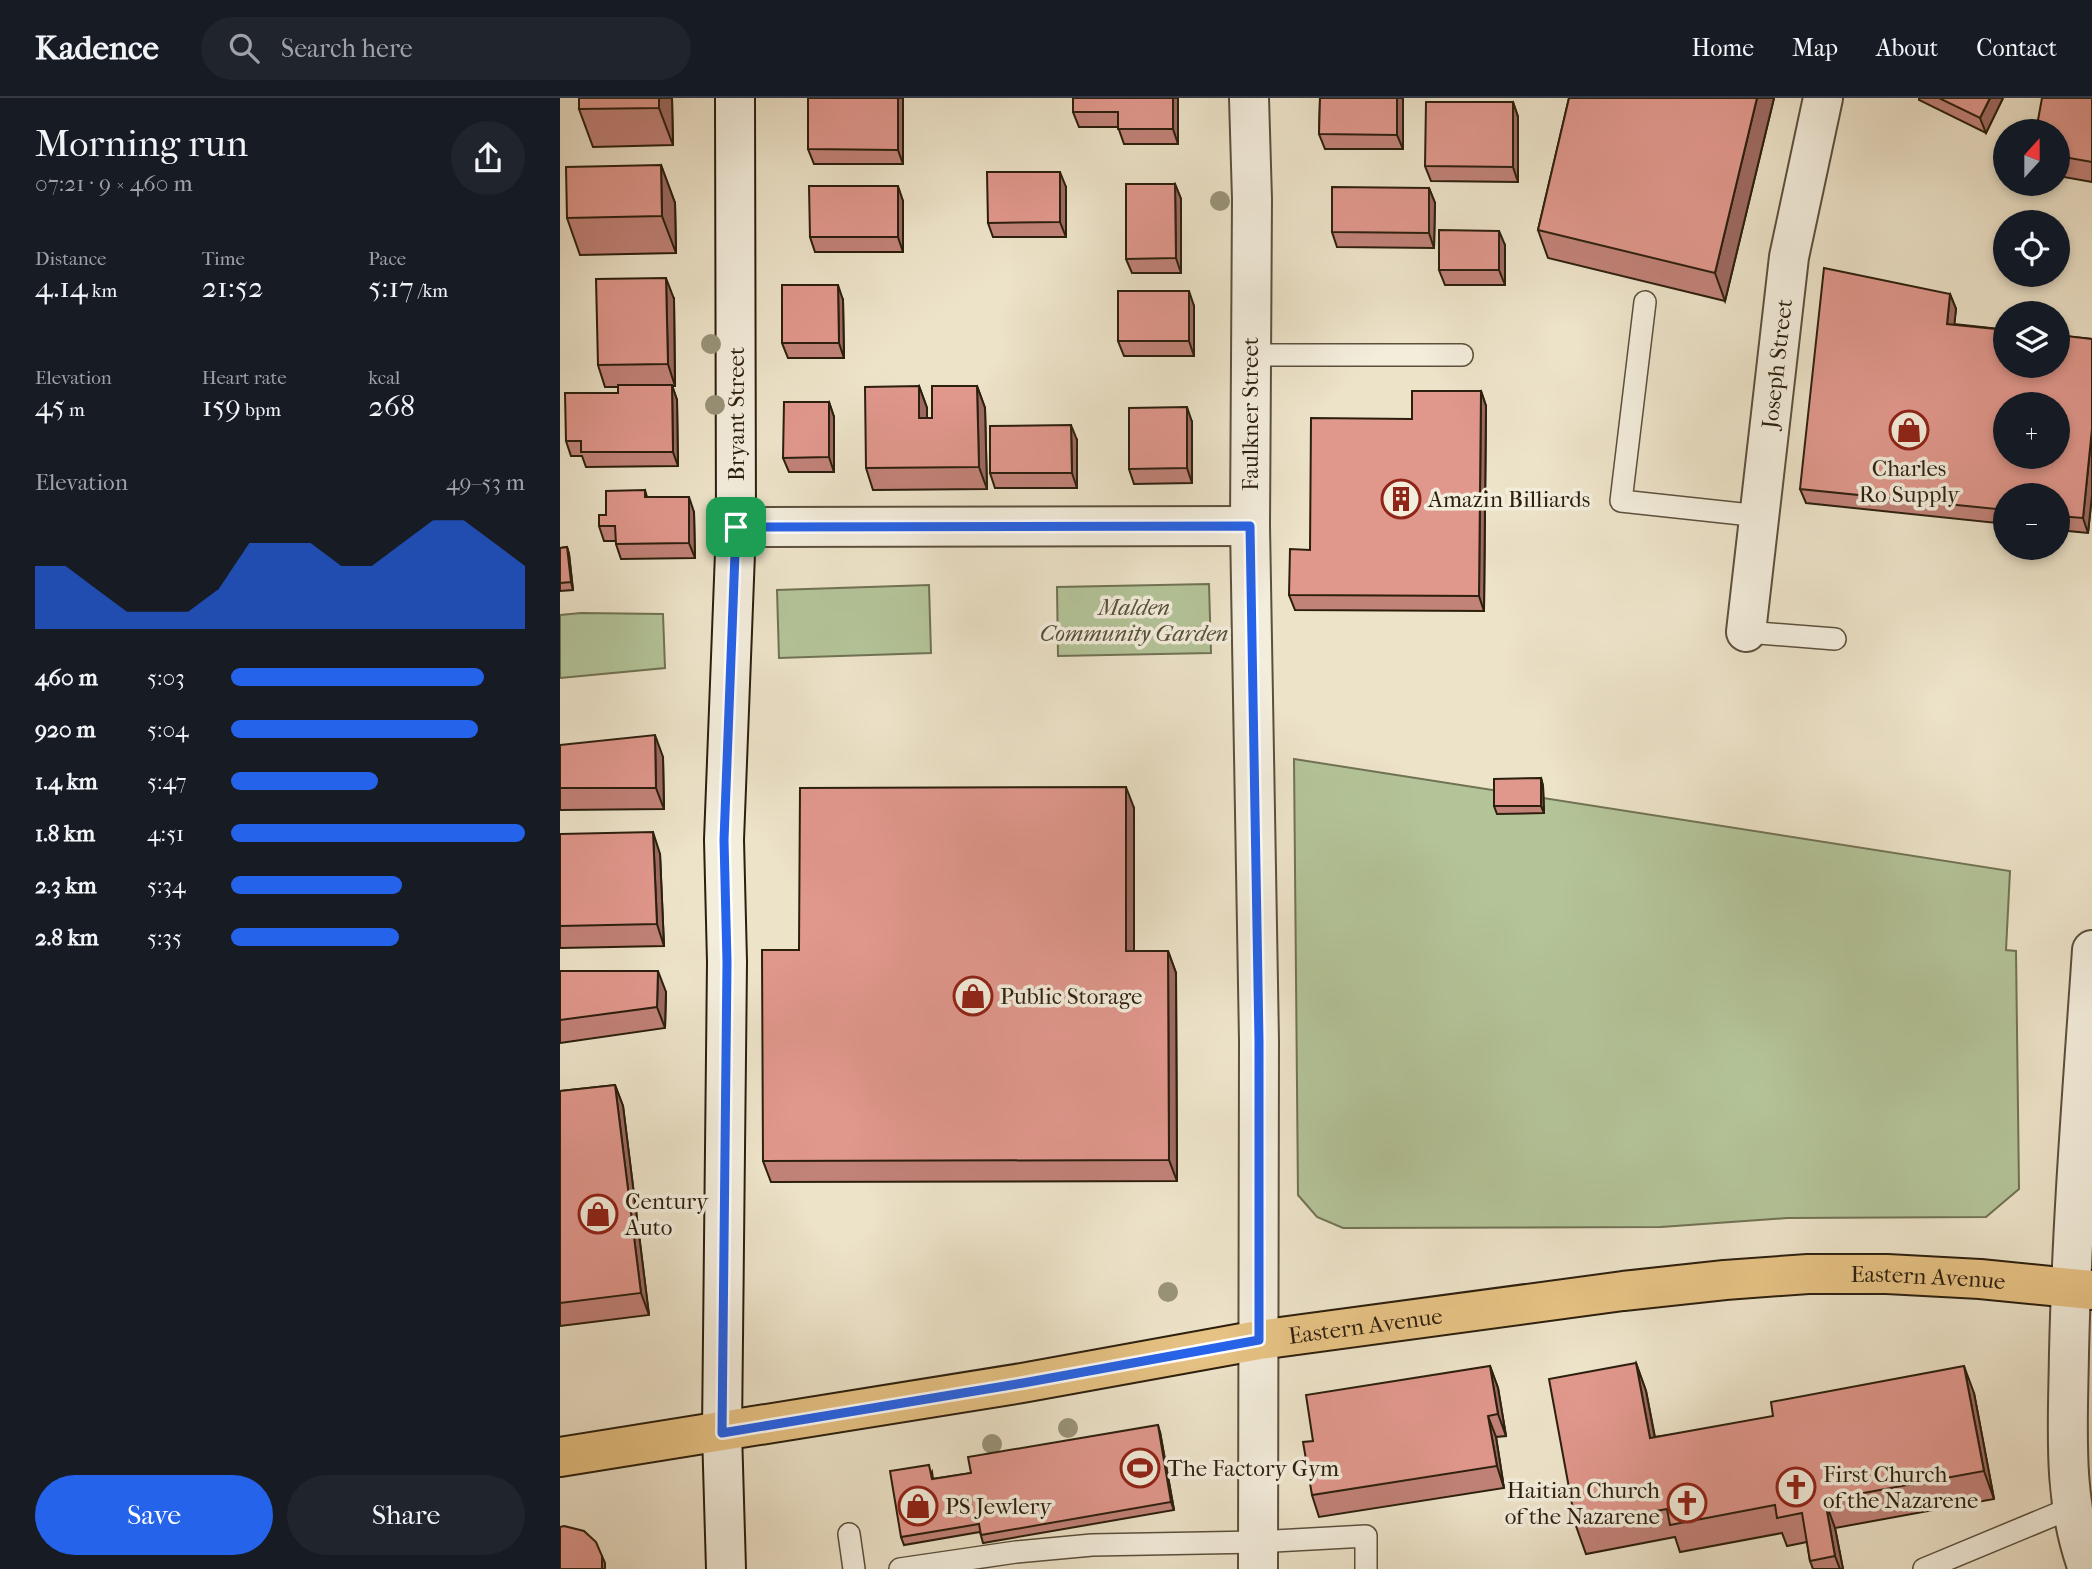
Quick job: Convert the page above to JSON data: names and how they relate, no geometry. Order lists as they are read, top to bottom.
{
  "streets": {
    "main road": ["Eastern Avenue"],
    "street": ["Joseph Street", "Bryant Street", "Faulkner Street"]
  },
  "crossings": [
    ["Bryant Street", "Eastern Avenue"],
    ["Faulkner Street", "Eastern Avenue"]
  ],
  "parks": ["Malden Community Garden"],
  "places": {
    "shop": [
      "Charles Ro Supply",
      "Public Storage",
      "Century Auto",
      "PS Jewlery"
    ],
    "building": ["Amazin Billiards"],
    "sports": ["The Factory Gym"],
    "church": ["First Church of the Nazarene", "Haitian Church of the Nazarene"]
  },
  "north": "top",
  "page": {
    "header": "Kadence",
    "search": "Search here",
    "nav": [
      "Home",
      "Map",
      "About",
      "Contact"
    ],
    "heading": ["Morning run", "07:21 · 9 × 460 m"],
    "map_buttons": ["+", "−"],
    "stats": [
      ["Distance", "4.14 km"],
      ["Time", "21:52"],
      ["Pace", "5:17 /km"],
      ["Elevation", "45 m"],
      ["Heart rate", "159 bpm"],
      ["kcal", "268"]
    ],
    "chart": ["Elevation", "49–53 m"],
    "list": [
      {
        "name": "460 m",
        "note": "5:03"
      },
      {
        "name": "920 m",
        "note": "5:04"
      },
      {
        "name": "1.4 km",
        "note": "5:47"
      },
      {
        "name": "1.8 km",
        "note": "4:51"
      },
      {
        "name": "2.3 km",
        "note": "5:34"
      },
      {
        "name": "2.8 km",
        "note": "5:35"
      }
    ],
    "buttons": ["Save", "Share"]
  }
}
